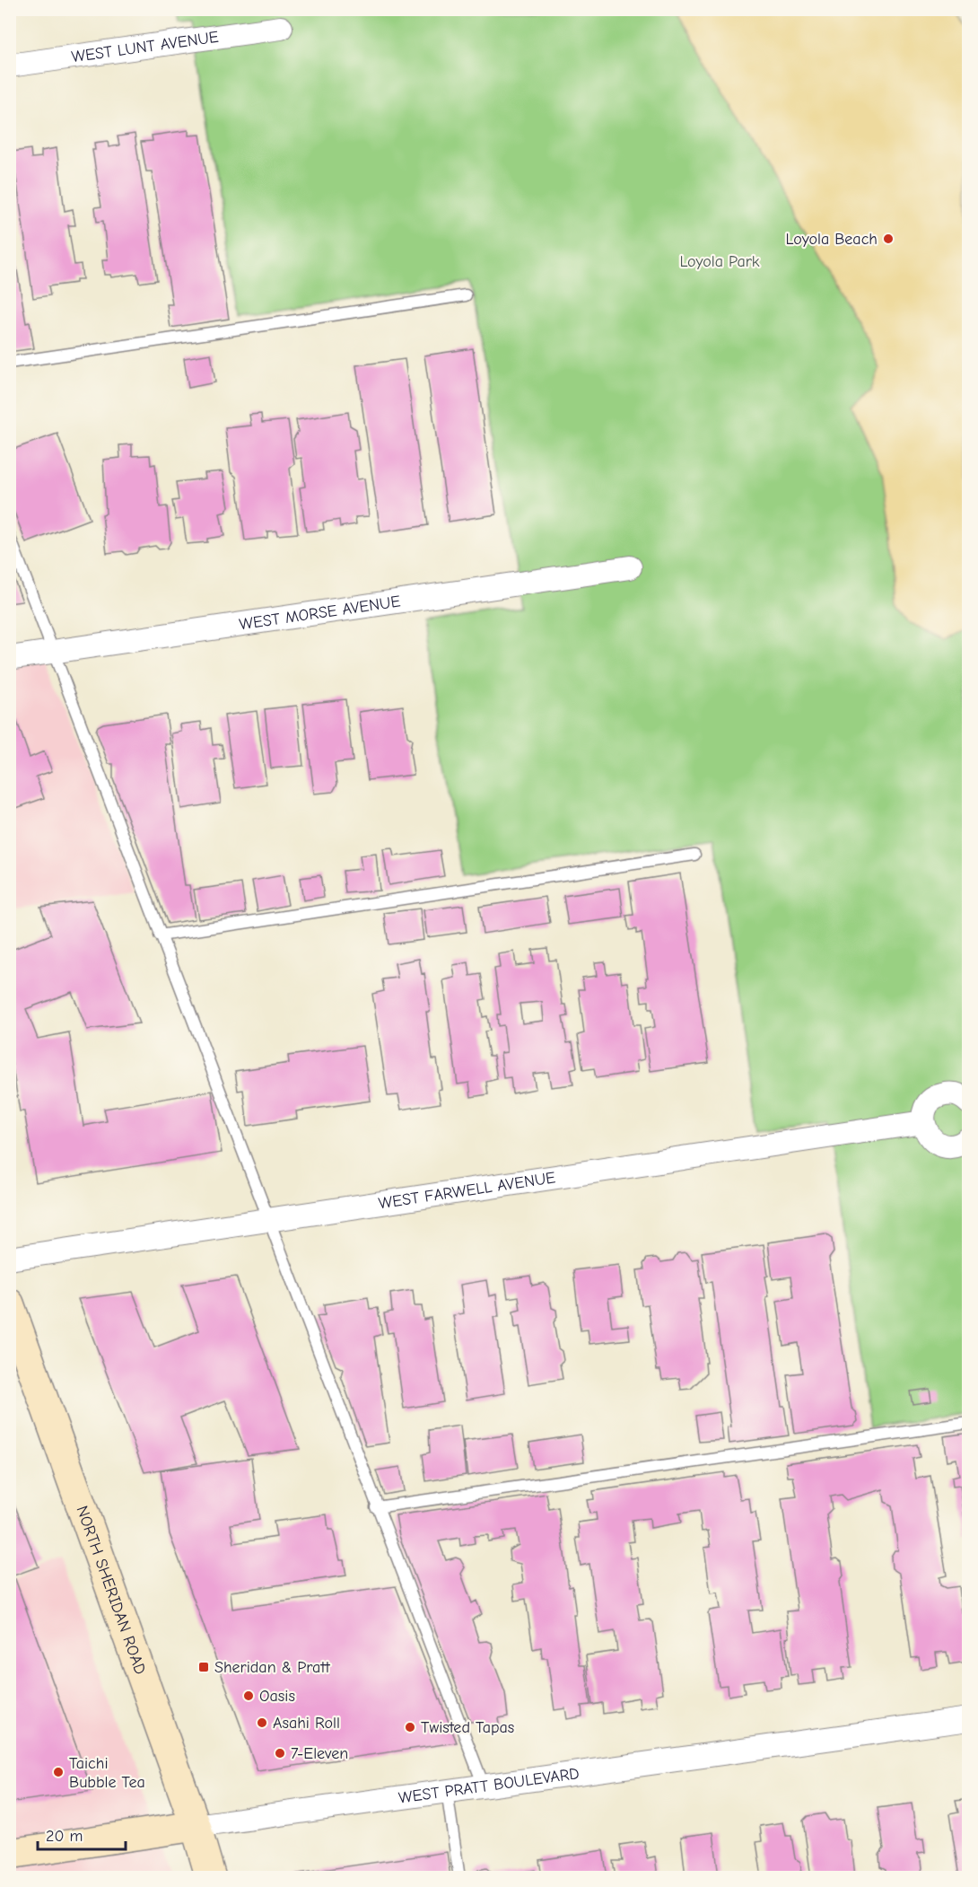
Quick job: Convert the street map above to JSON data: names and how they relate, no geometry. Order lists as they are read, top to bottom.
{
  "streets": {
    "main road": ["NORTH SHERIDAN ROAD", "WEST PRATT BOULEVARD"],
    "street": ["WEST LUNT AVENUE", "WEST MORSE AVENUE", "WEST FARWELL AVENUE"]
  },
  "crossings": [
    ["NORTH SHERIDAN ROAD", "WEST PRATT BOULEVARD"]
  ],
  "parks": ["Loyola Park"],
  "places": {
    "other": [
      "Loyola Beach",
      "Oasis",
      "Asahi Roll",
      "Twisted Tapas",
      "7-Eleven",
      "Taichi Bubble Tea"
    ],
    "transit": ["Sheridan & Pratt"]
  },
  "scale_bar": "20 m"
}
